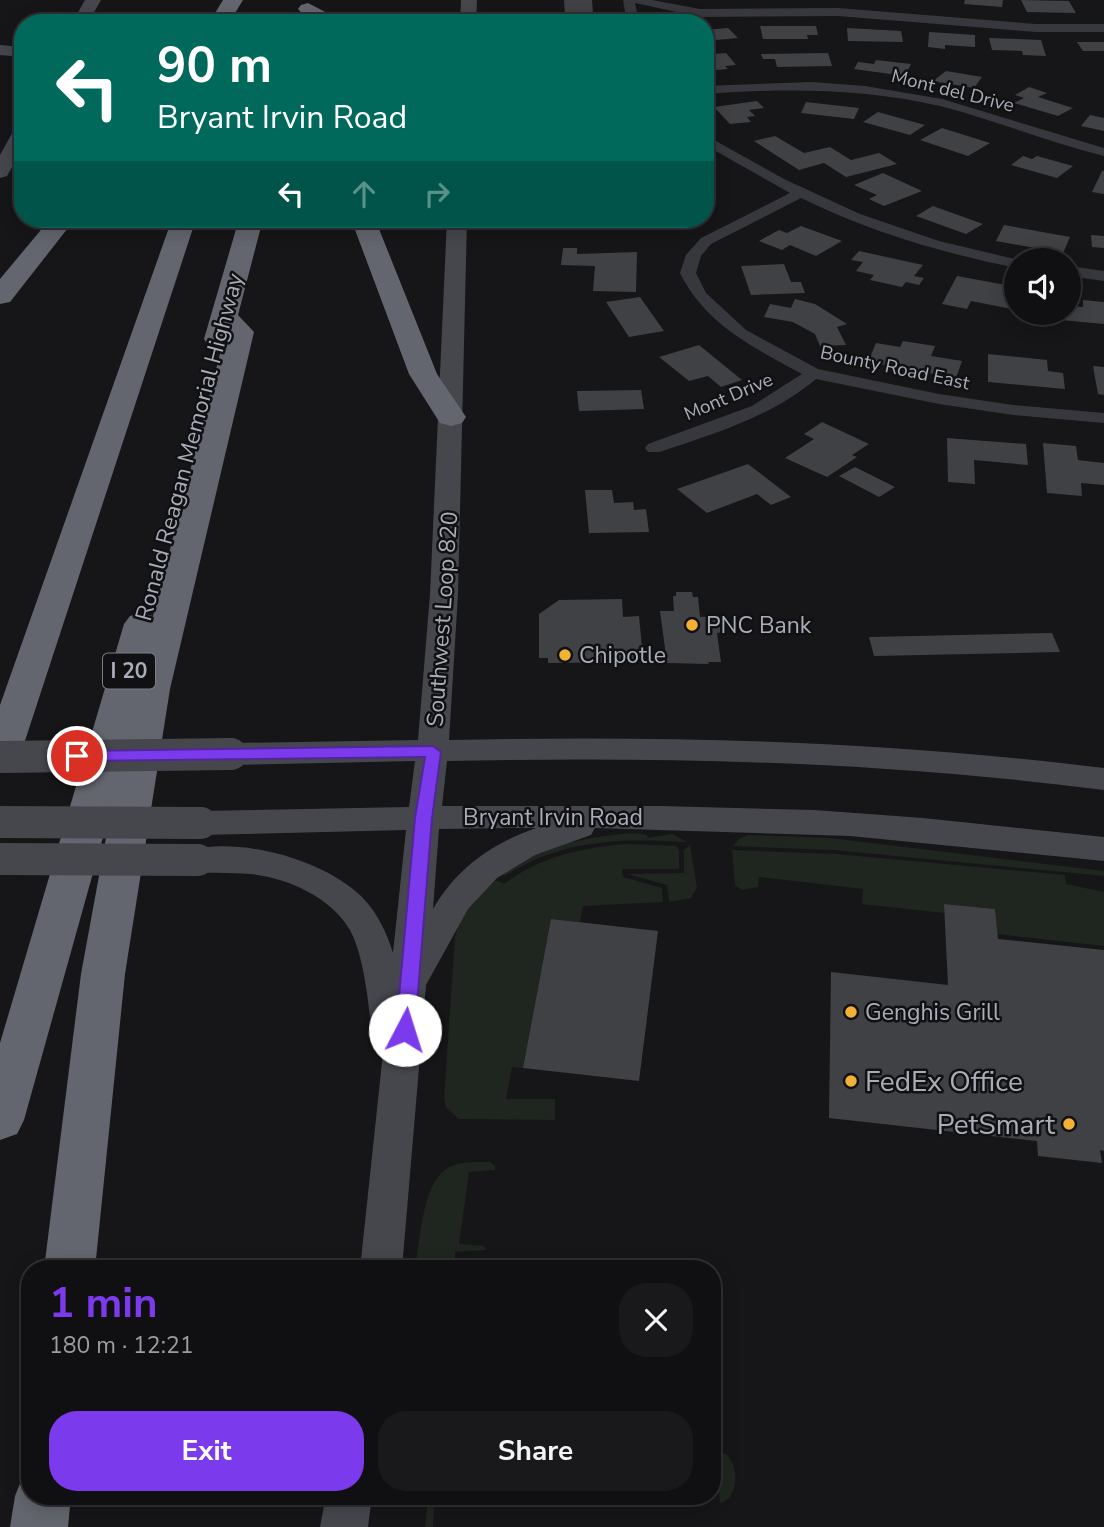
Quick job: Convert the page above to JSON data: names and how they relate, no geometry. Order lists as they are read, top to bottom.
{
  "streets": {
    "highway": ["Ronald Reagan Memorial Highway", "I 20"],
    "main road": ["Southwest Loop 820", "Bryant Irvin Road"],
    "street": ["Mont del Drive", "Bounty Road East", "Mont Drive"]
  },
  "crossings": [
    ["Bounty Road East", "Mont Drive"],
    ["Southwest Loop 820", "Bryant Irvin Road"]
  ],
  "places": [
    "PNC Bank",
    "Chipotle",
    "Genghis Grill",
    "FedEx Office",
    "PetSmart"
  ],
  "page": {
    "turn": ["90 m", "Bryant Irvin Road"],
    "heading": ["1 min", "180 m · 12:21"],
    "buttons": ["Exit", "Share"]
  }
}
